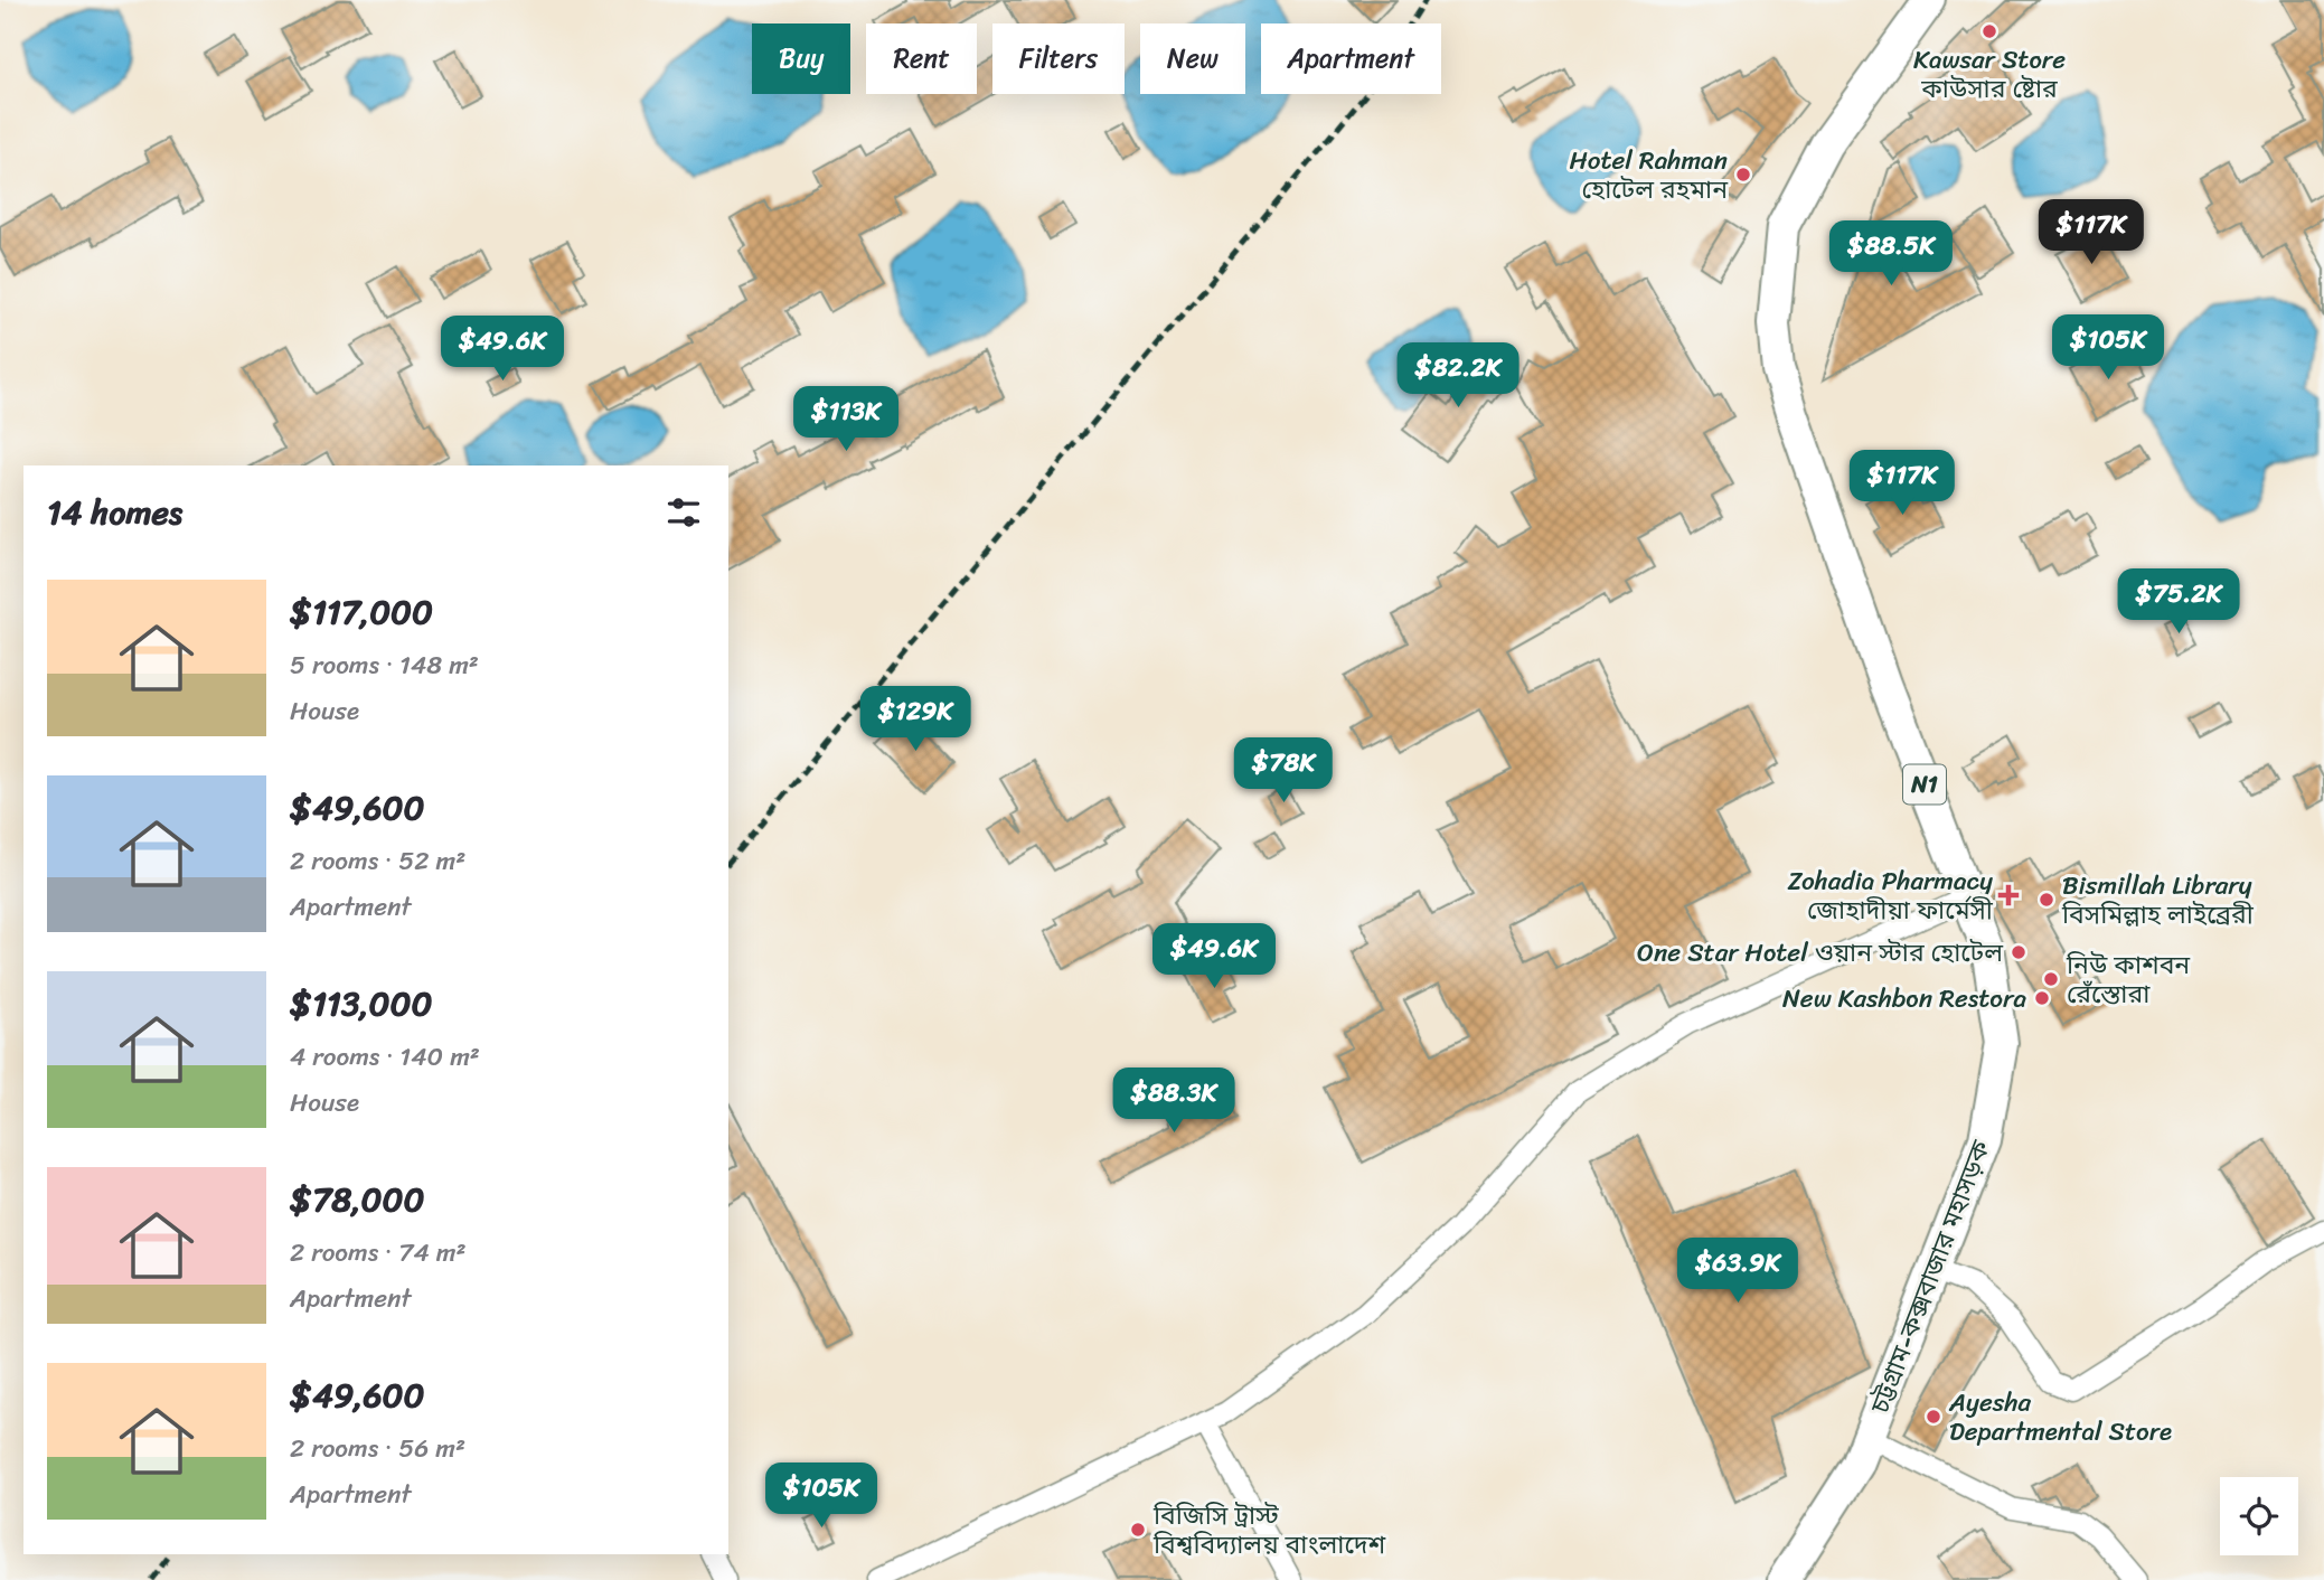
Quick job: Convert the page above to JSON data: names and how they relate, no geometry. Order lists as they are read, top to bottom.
{
  "streets": {
    "highway": ["N1", "চট্টগ্রাম-কক্সবাজার মহাসড়ক"]
  },
  "places": {
    "other": [
      "Kawsar Store কাউসার ষ্টোর",
      "Hotel Rahman হোটেল রহমান",
      "Bismillah Library বিসমিল্লাহ লাইব্রেরী",
      "One Star Hotel ওয়ান স্টার হোটেল",
      "নিউ কাশবন রেঁস্তোরা",
      "New Kashbon Restora",
      "Ayesha Departmental Store",
      "বিজিসি ট্রাস্ট বিশ্ববিদ্যালয় বাংলাদেশ"
    ],
    "health": ["Zohadia Pharmacy জোহাদীয়া ফার্মেসী"]
  },
  "page": {
    "chip": [
      "Buy",
      "Rent",
      "Filters",
      "New",
      "Apartment"
    ],
    "price": [
      "$117K",
      "$88.5K",
      "$105K",
      "$49.6K",
      "$82.2K",
      "$113K",
      "$117K",
      "$75.2K",
      "$129K",
      "$78K",
      "$49.6K",
      "$88.3K",
      "$63.9K",
      "$105K"
    ],
    "heading": "14 homes",
    "list": [
      {
        "name": "$117,000",
        "note": "5 rooms · 148 m² · House"
      },
      {
        "name": "$49,600",
        "note": "2 rooms · 52 m² · Apartment"
      },
      {
        "name": "$113,000",
        "note": "4 rooms · 140 m² · House"
      },
      {
        "name": "$78,000",
        "note": "2 rooms · 74 m² · Apartment"
      },
      {
        "name": "$49,600",
        "note": "2 rooms · 56 m² · Apartment"
      }
    ]
  }
}
